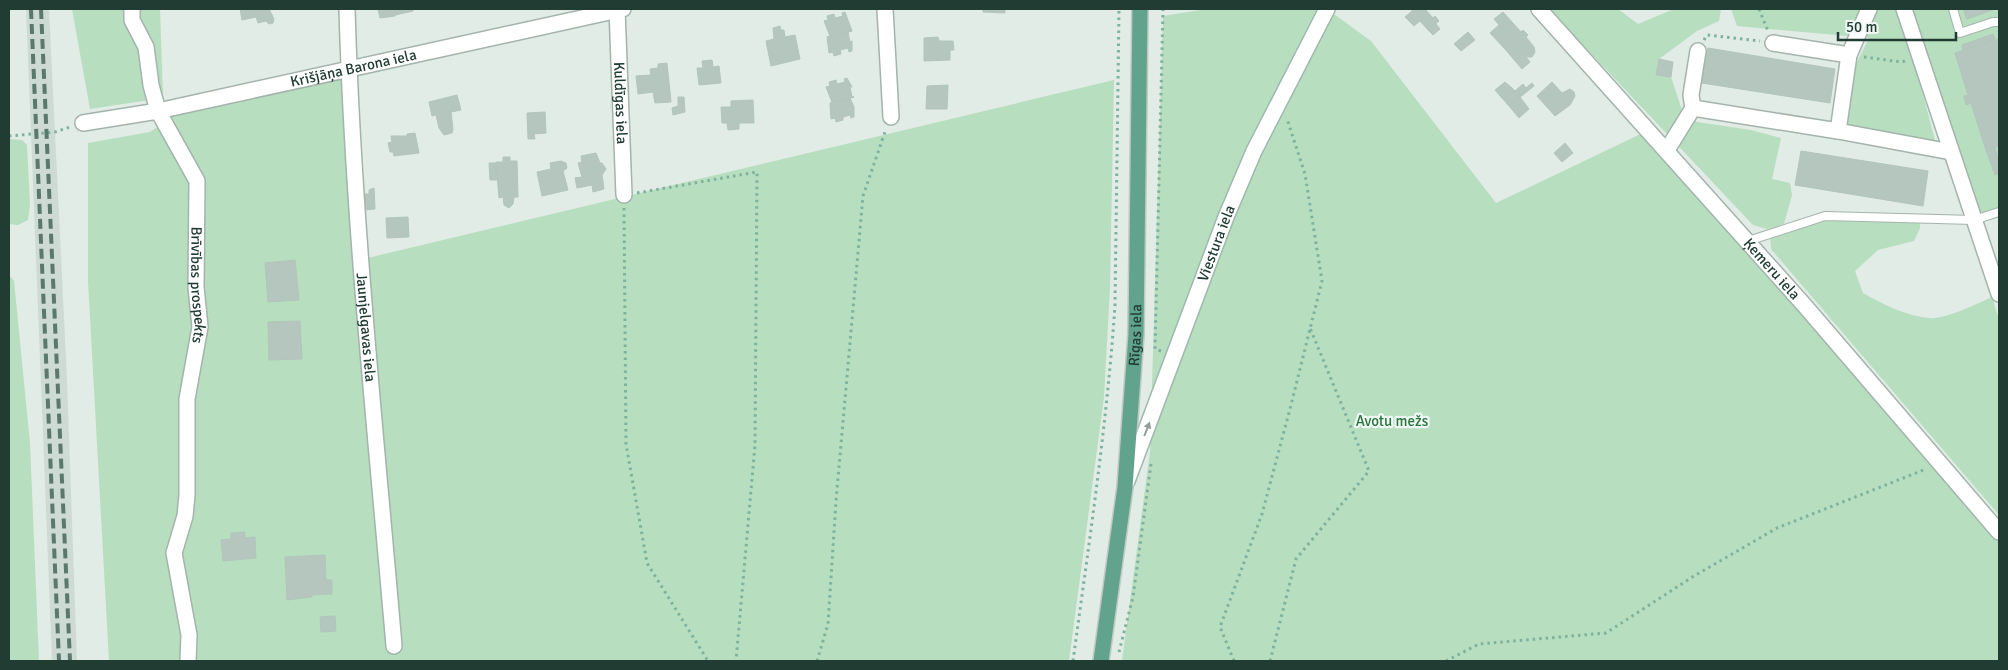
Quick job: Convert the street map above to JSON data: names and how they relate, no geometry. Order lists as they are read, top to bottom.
{
  "streets": {
    "main road": ["Rīgas iela"],
    "street": [
      "Krišjāņa Barona iela",
      "Kuldīgas iela",
      "Viestura iela",
      "Ķemeru iela",
      "Brīvības prospekts",
      "Jaunjelgavas iela"
    ]
  },
  "crossings": [
    ["Krišjāņa Barona iela", "Kuldīgas iela"],
    ["Krišjāņa Barona iela", "Brīvības prospekts"],
    ["Krišjāņa Barona iela", "Jaunjelgavas iela"],
    ["Viestura iela", "Rīgas iela"]
  ],
  "parks": ["Avotu mežs"],
  "scale_bar": "50 m"
}
